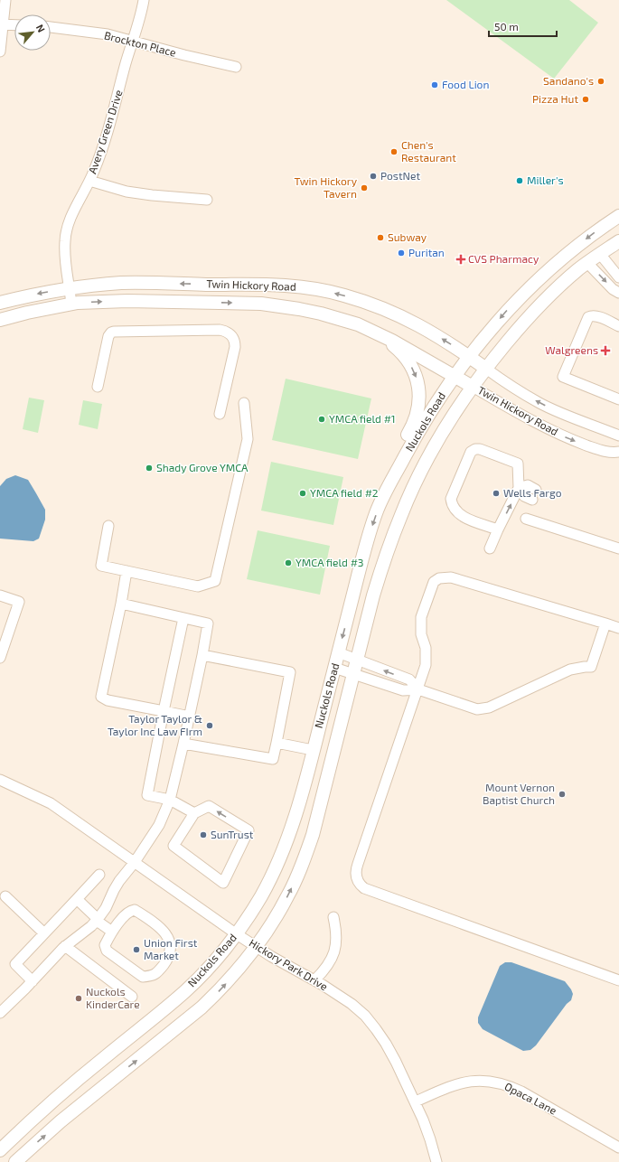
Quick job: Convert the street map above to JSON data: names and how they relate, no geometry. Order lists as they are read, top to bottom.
{
  "streets": {
    "main road": ["Twin Hickory Road", "Nuckols Road"],
    "street": [
      "Brockton Place",
      "Avery Green Drive",
      "Hickory Park Drive",
      "Opaca Lane"
    ]
  },
  "crossings": [
    ["Brockton Place", "Avery Green Drive"],
    ["Avery Green Drive", "Twin Hickory Road"],
    ["Twin Hickory Road", "Nuckols Road"],
    ["Nuckols Road", "Hickory Park Drive"],
    ["Hickory Park Drive", "Opaca Lane"]
  ],
  "places": {
    "other": [
      "Sandano's",
      "Food Lion",
      "Pizza Hut",
      "Chen's Restaurant",
      "PostNet",
      "Miller's",
      "Twin Hickory Tavern",
      "Subway",
      "Puritan",
      "YMCA field #1",
      "Shady Grove YMCA",
      "YMCA field #2",
      "Wells Fargo",
      "YMCA field #3",
      "Taylor Taylor & Taylor Inc Law FIrm",
      "Mount Vernon Baptist Church",
      "SunTrust",
      "Union First Market",
      "Nuckols KinderCare"
    ],
    "health": ["CVS Pharmacy", "Walgreens"]
  },
  "scale_bar": "50 m",
  "north": "top right"
}
